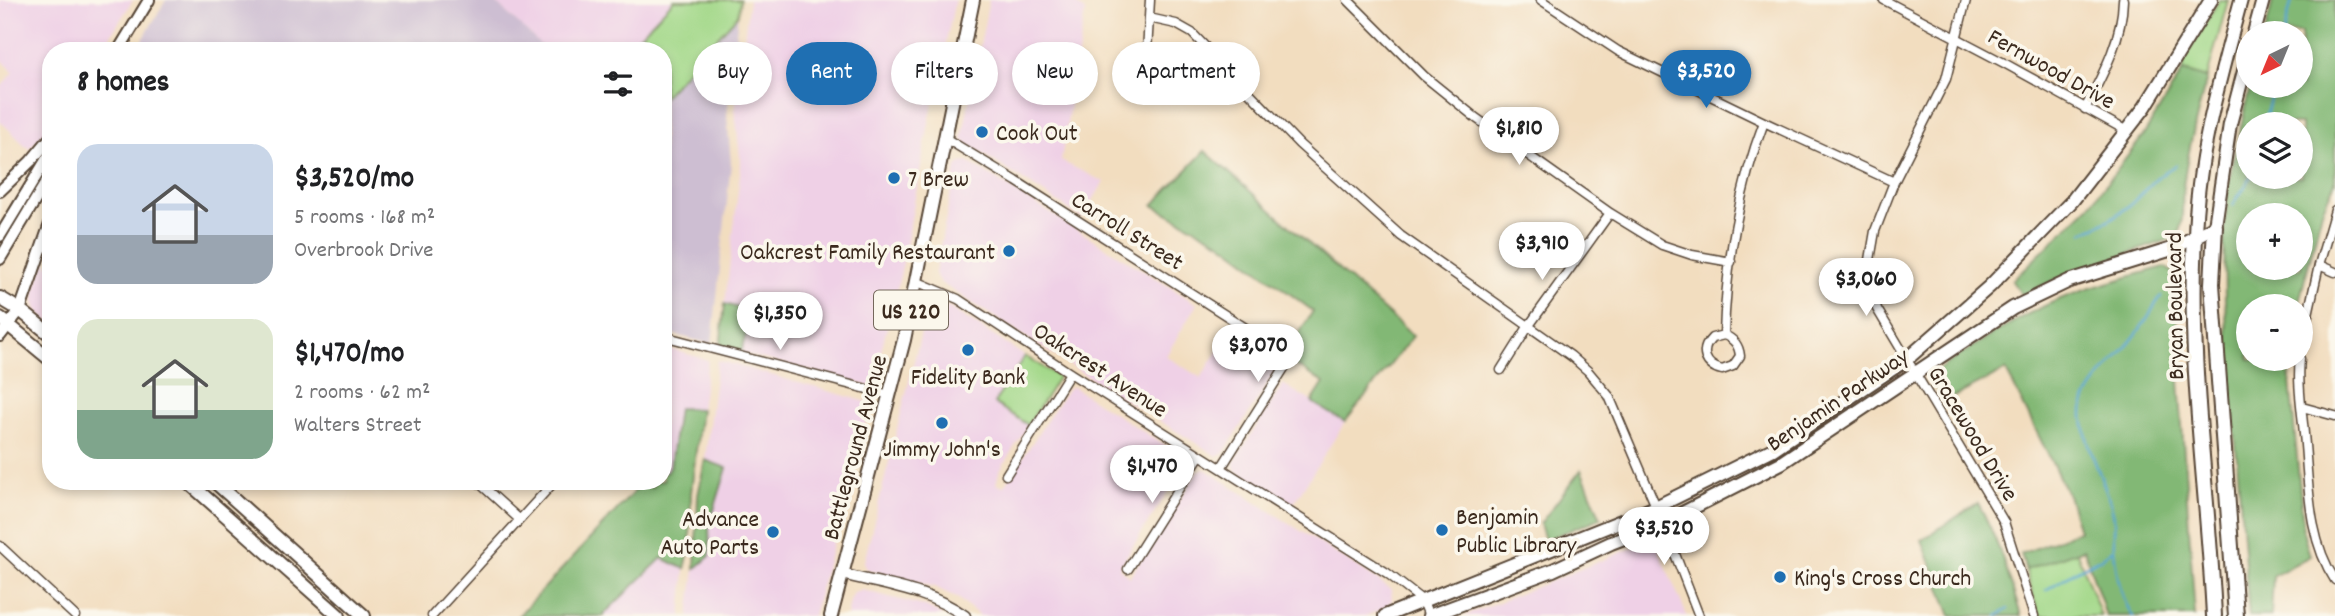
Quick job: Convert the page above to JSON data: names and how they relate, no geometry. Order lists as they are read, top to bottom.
{
  "streets": {
    "highway": ["Bryan Boulevard"],
    "main road": ["US 220", "Benjamin Parkway", "Battleground Avenue"],
    "street": [
      "Fernwood Drive",
      "Carroll Street",
      "Oakcrest Avenue",
      "Gracewood Drive"
    ]
  },
  "crossings": [
    ["Fernwood Drive", "Benjamin Parkway"],
    ["Fernwood Drive", "Gracewood Drive"],
    ["Carroll Street", "Oakcrest Avenue"],
    ["Carroll Street", "Battleground Avenue"],
    ["Bryan Boulevard", "Benjamin Parkway"],
    ["Oakcrest Avenue", "Benjamin Parkway"],
    ["Oakcrest Avenue", "Battleground Avenue"],
    ["Benjamin Parkway", "Gracewood Drive"]
  ],
  "places": [
    "Cook Out",
    "7 Brew",
    "Oakcrest Family Restaurant",
    "Fidelity Bank",
    "Jimmy John's",
    "Benjamin Public Library",
    "Advance Auto Parts",
    "King's Cross Church"
  ],
  "north": "bottom left",
  "page": {
    "map_buttons": ["+", "−"],
    "chip": [
      "Buy",
      "Rent",
      "Filters",
      "New",
      "Apartment"
    ],
    "heading": "8 homes",
    "price": [
      "$3,520",
      "$1,810",
      "$3,910",
      "$3,060",
      "$1,350",
      "$3,070",
      "$1,470",
      "$3,520"
    ],
    "list": [
      {
        "name": "$3,520/mo",
        "note": "5 rooms · 168 m² · Overbrook Drive"
      },
      {
        "name": "$1,470/mo",
        "note": "2 rooms · 62 m² · Walters Street"
      }
    ]
  }
}
